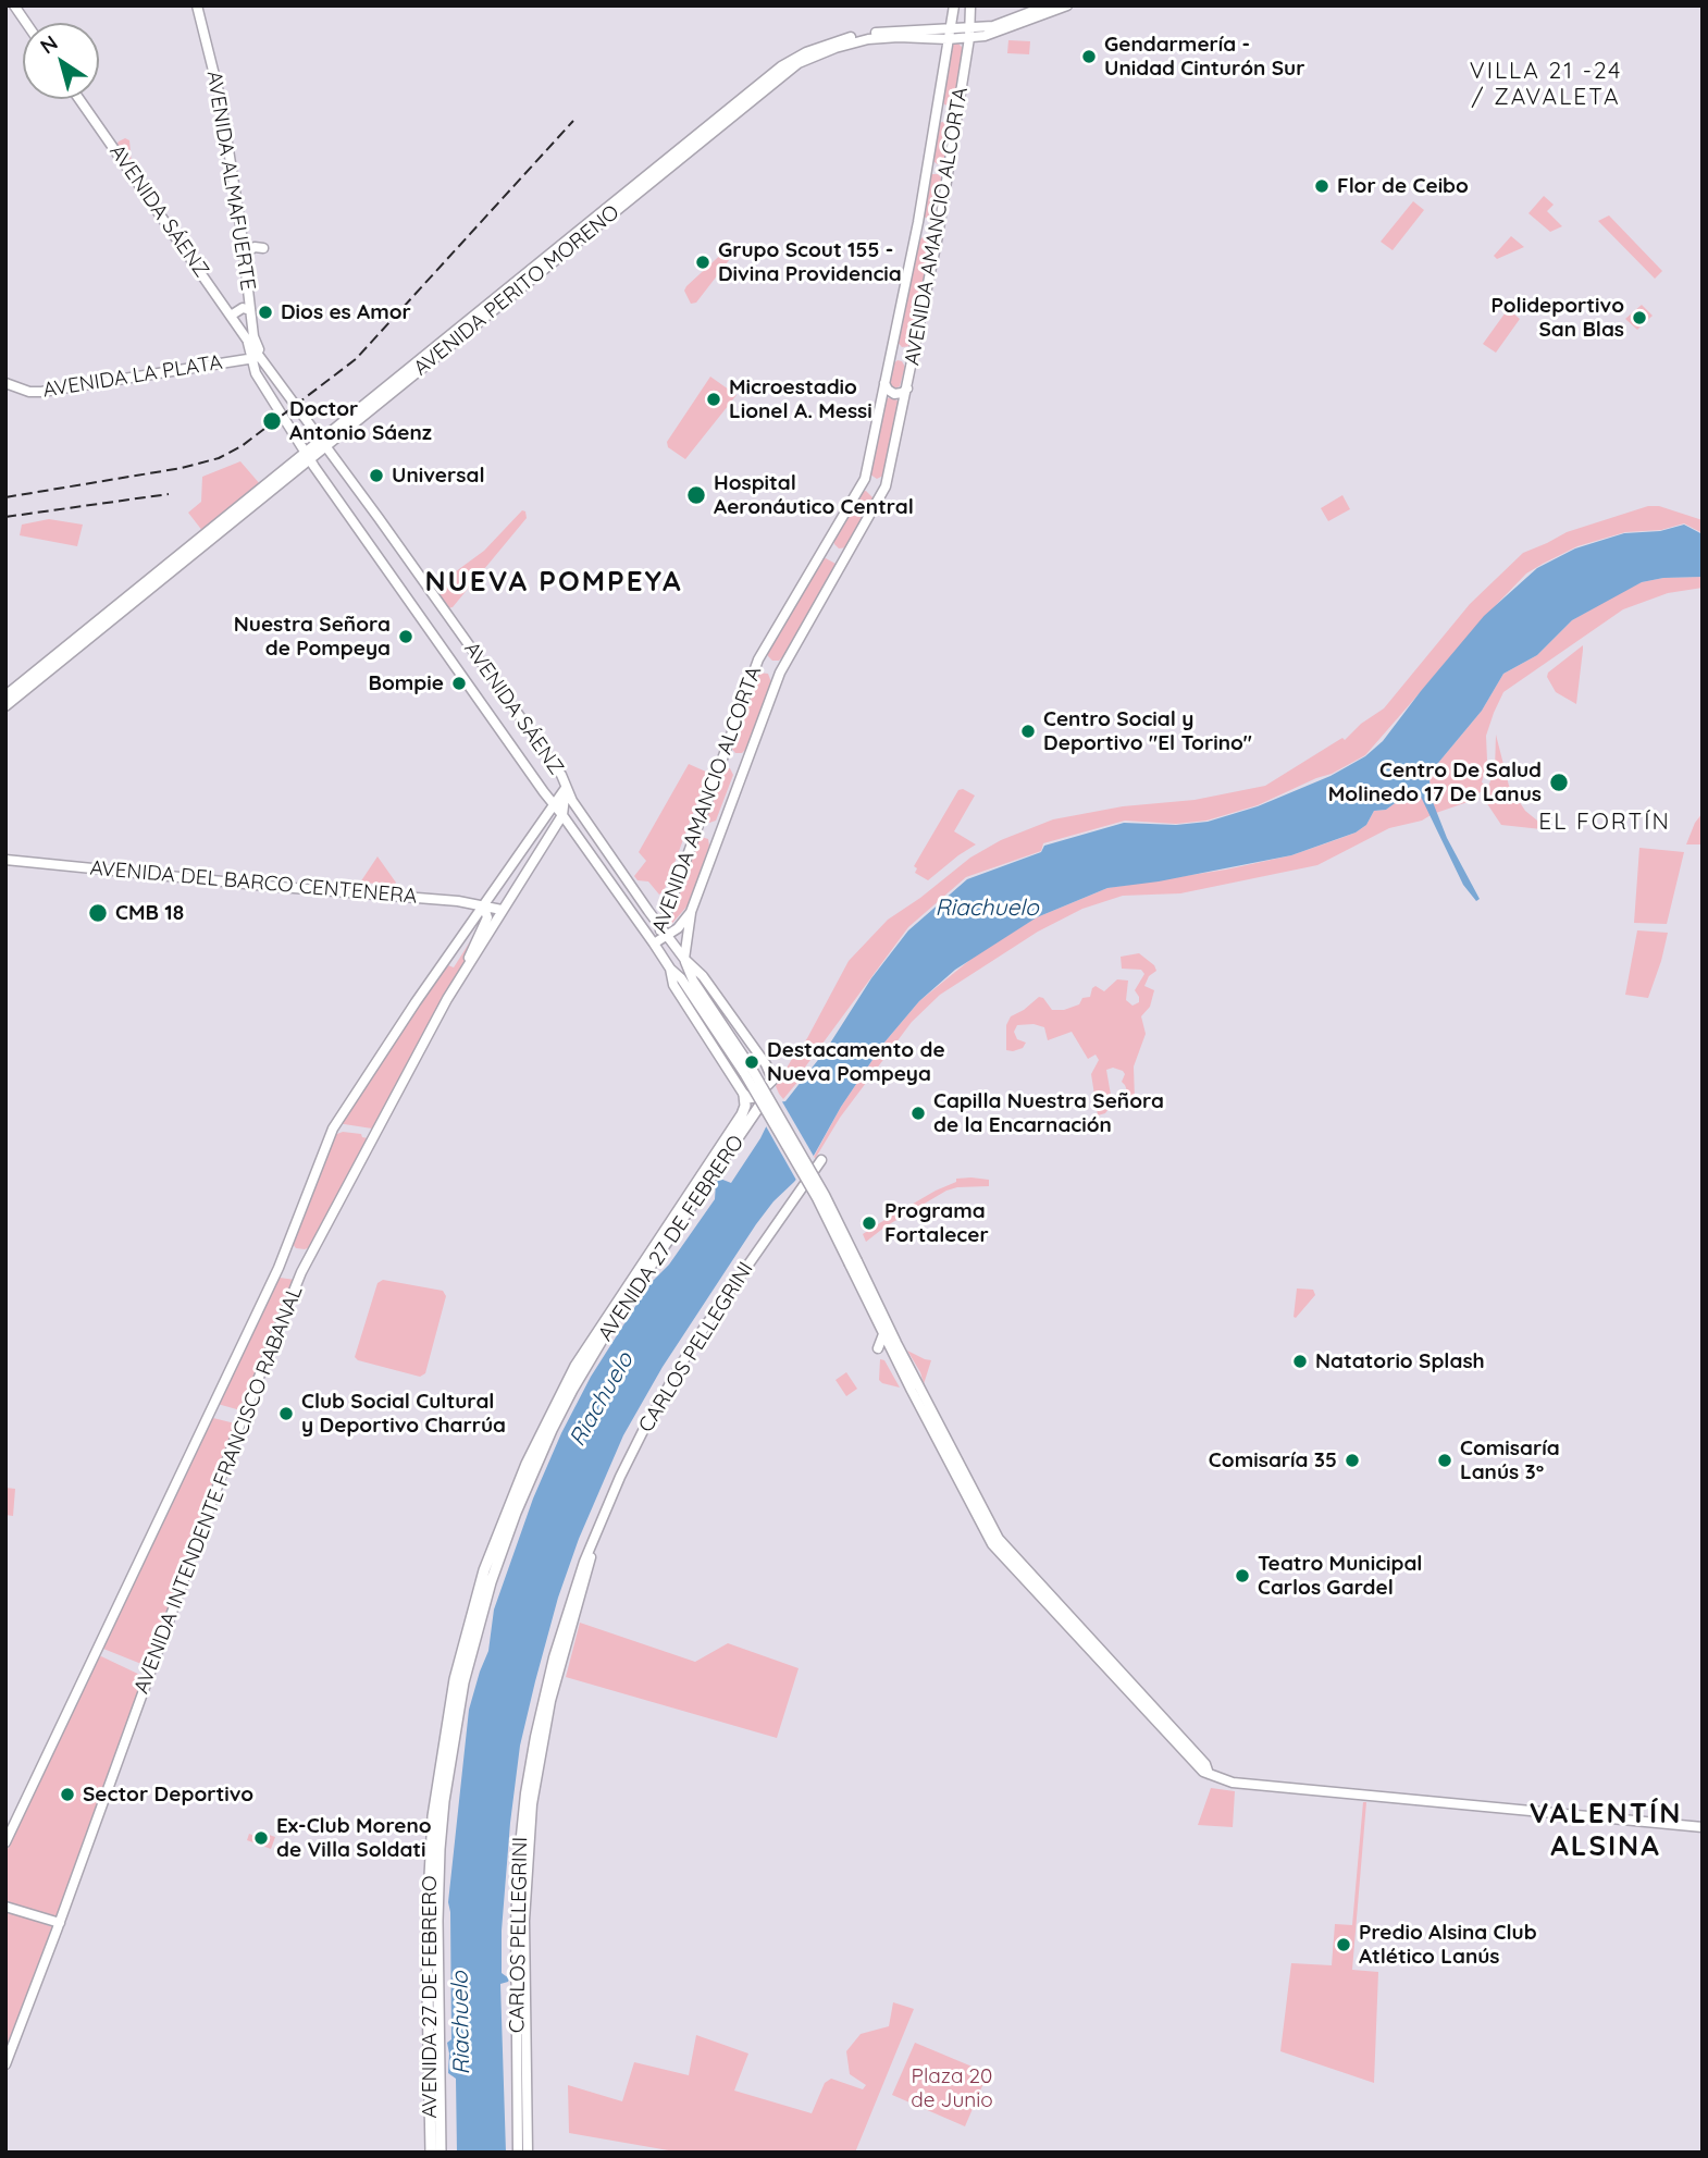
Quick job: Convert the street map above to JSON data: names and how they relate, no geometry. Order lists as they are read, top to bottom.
{
  "streets": {
    "main road": [
      "AVENIDA ALMAFUERTE",
      "AVENIDA SÁENZ",
      "AVENIDA AMANCIO ALCORTA",
      "AVENIDA PERITO MORENO",
      "AVENIDA LA PLATA",
      "AVENIDA DEL BARCO CENTENERA",
      "AVENIDA 27 DE FEBRERO",
      "CARLOS PELLEGRINI",
      "AVENIDA INTENDENTE FRANCISCO RABANAL"
    ]
  },
  "crossings": [
    ["AVENIDA ALMAFUERTE", "AVENIDA SÁENZ"],
    ["AVENIDA ALMAFUERTE", "AVENIDA LA PLATA"],
    ["AVENIDA SÁENZ", "AVENIDA AMANCIO ALCORTA"],
    ["AVENIDA SÁENZ", "AVENIDA PERITO MORENO"],
    ["AVENIDA SÁENZ", "AVENIDA LA PLATA"],
    ["AVENIDA SÁENZ", "AVENIDA 27 DE FEBRERO"],
    ["AVENIDA SÁENZ", "AVENIDA INTENDENTE FRANCISCO RABANAL"],
    ["AVENIDA AMANCIO ALCORTA", "AVENIDA PERITO MORENO"],
    ["AVENIDA DEL BARCO CENTENERA", "AVENIDA INTENDENTE FRANCISCO RABANAL"]
  ],
  "districts": [
    "VILLA 21 -24 / ZAVALETA",
    "NUEVA POMPEYA",
    "EL FORTÍN",
    "VALENTÍN ALSINA"
  ],
  "water": ["Riachuelo"],
  "parks": ["Plaza 20 de Junio"],
  "places": [
    "Gendarmería - Unidad Cinturón Sur",
    "Flor de Ceibo",
    "Grupo Scout 155 - Divina Providencia",
    "Dios es Amor",
    "Polideportivo San Blas",
    "Microestadio Lionel A. Messi",
    "Doctor Antonio Sáenz",
    "Universal",
    "Hospital Aeronáutico Central",
    "Nuestra Señora de Pompeya",
    "Bompie",
    "Centro Social y Deportivo \"El Torino\"",
    "Centro De Salud Molinedo 17 De Lanus",
    "CMB 18",
    "Destacamento de Nueva Pompeya",
    "Capilla Nuestra Señora de la Encarnación",
    "Programa Fortalecer",
    "Natatorio Splash",
    "Club Social Cultural y Deportivo Charrúa",
    "Comisaría 35",
    "Comisaría Lanús 3°",
    "Teatro Municipal Carlos Gardel",
    "Sector Deportivo",
    "Ex-Club Moreno de Villa Soldati",
    "Predio Alsina Club Atlético Lanús"
  ],
  "north": "top left"
}
